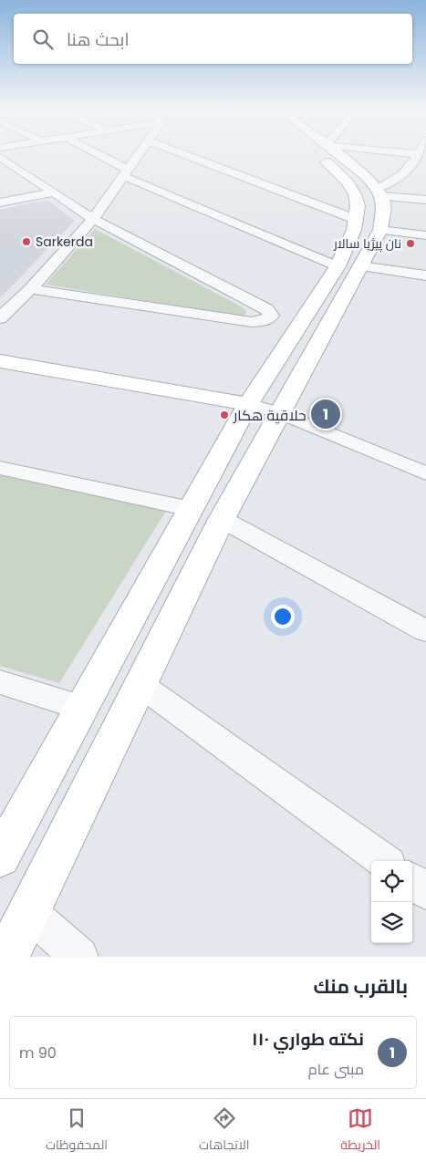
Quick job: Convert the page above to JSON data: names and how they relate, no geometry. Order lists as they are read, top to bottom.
{
  "places": ["Sarkerda", "نان پيژيا سالار", "حلاقية هكار"],
  "page": {
    "search": "ابحث هنا",
    "pins": "1",
    "heading": "بالقرب منك",
    "list": [
      {
        "mark": "1",
        "name": "نكته طواري ١١٠",
        "note": "مبنى عام",
        "value": "90 m"
      }
    ],
    "nav": ["الخريطة", "الاتجاهات", "المحفوظات"]
  }
}
